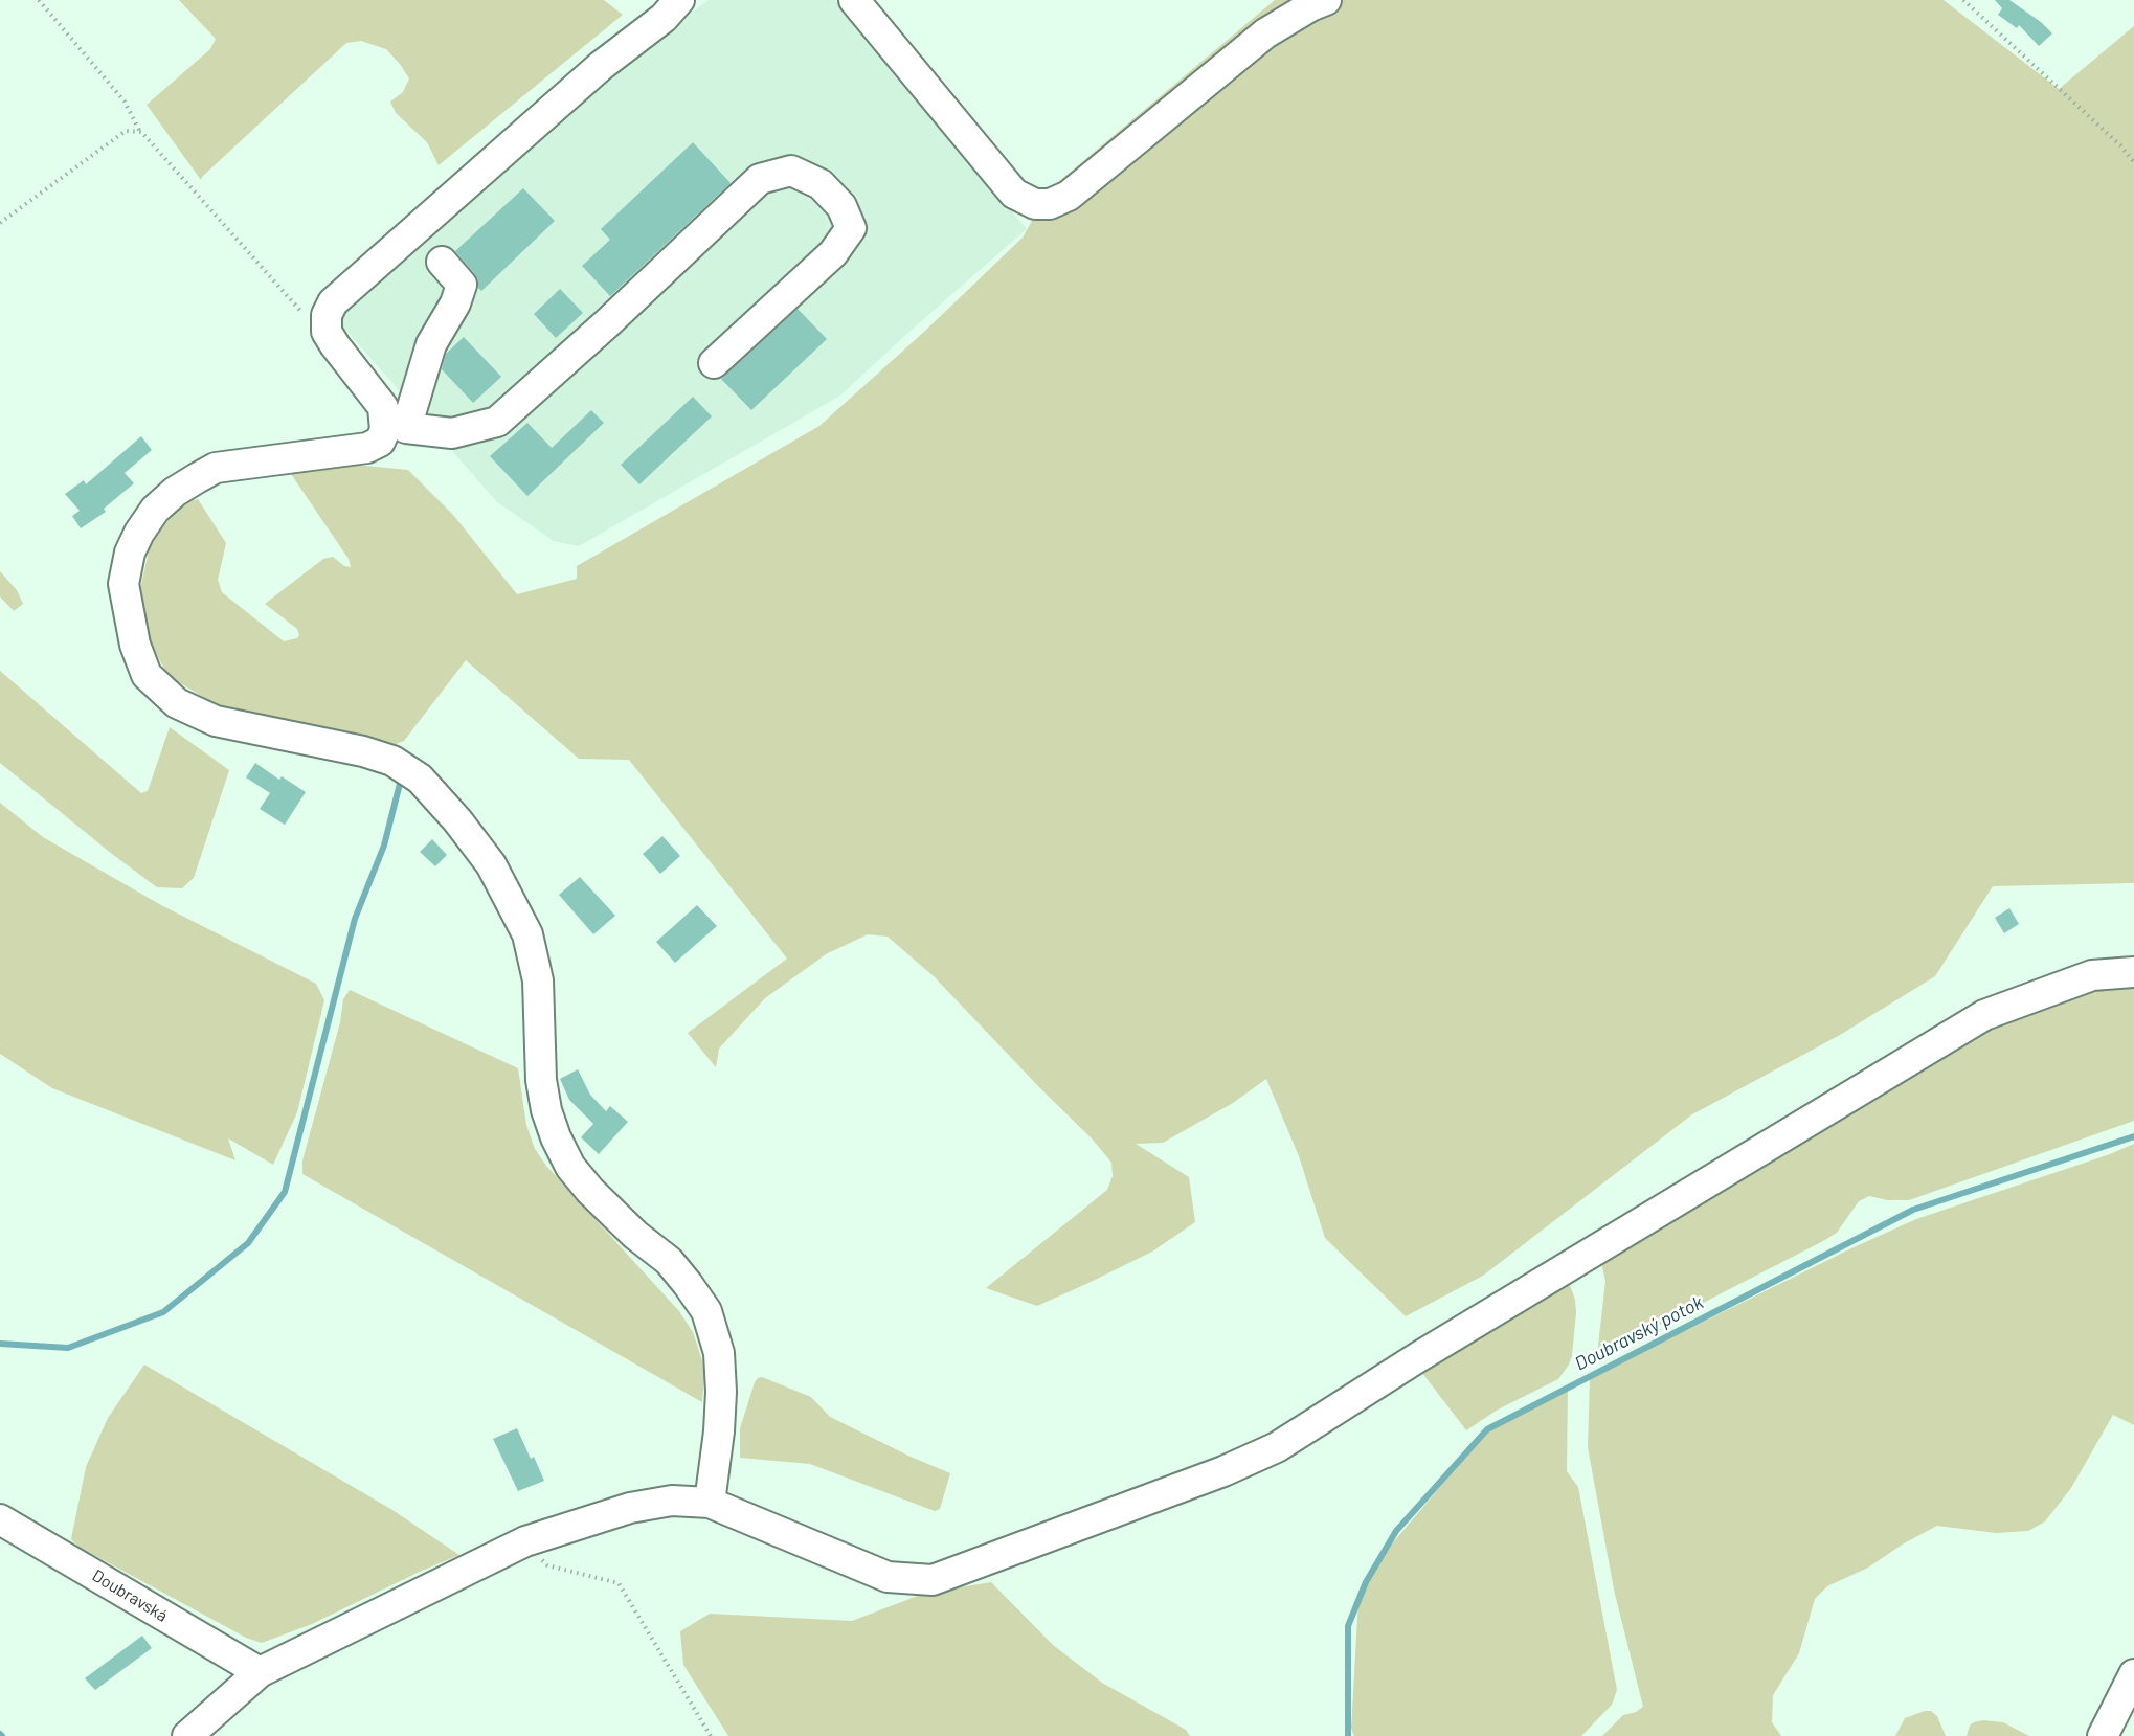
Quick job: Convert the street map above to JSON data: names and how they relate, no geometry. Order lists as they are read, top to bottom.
{
  "streets": {
    "street": ["Doubravská"]
  },
  "water": ["Doubravský potok"]
}
